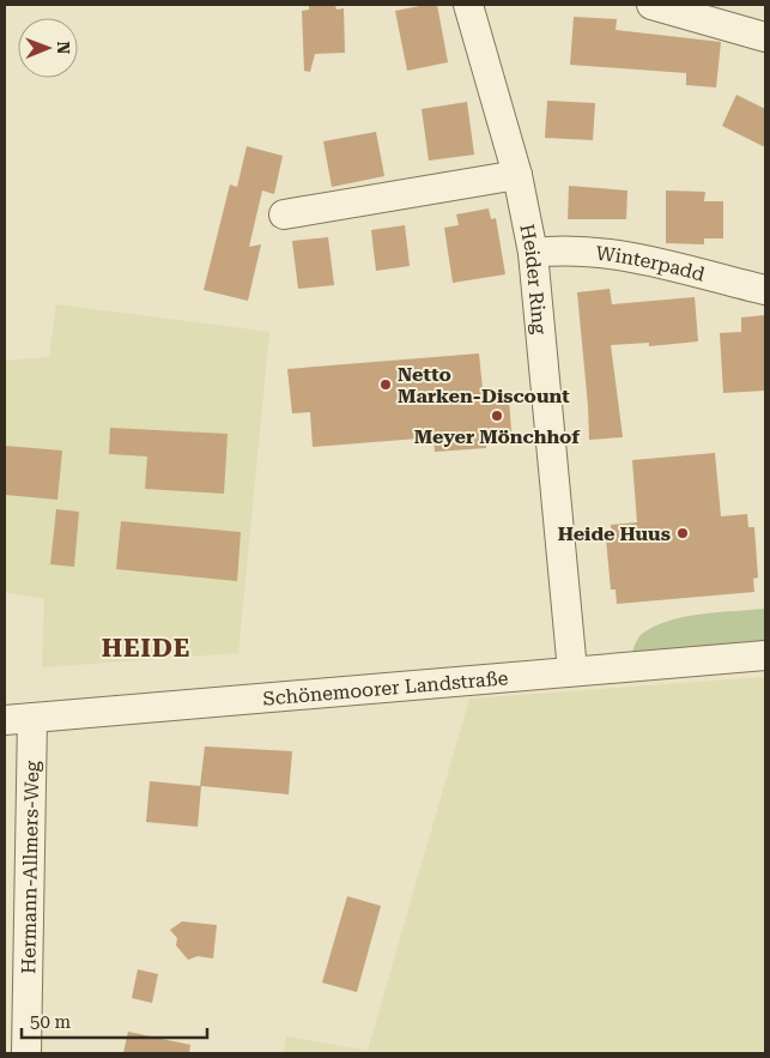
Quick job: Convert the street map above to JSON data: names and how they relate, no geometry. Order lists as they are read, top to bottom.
{
  "streets": {
    "street": [
      "Winterpadd",
      "Heider Ring",
      "Schönemoorer Landstraße",
      "Hermann-Allmers-Weg"
    ]
  },
  "crossings": [
    ["Winterpadd", "Heider Ring"],
    ["Heider Ring", "Schönemoorer Landstraße"],
    ["Schönemoorer Landstraße", "Hermann-Allmers-Weg"]
  ],
  "districts": ["HEIDE"],
  "places": ["Netto Marken-Discount", "Meyer Mönchhof", "Heide Huus"],
  "scale_bar": "50 m",
  "north": "right"
}
